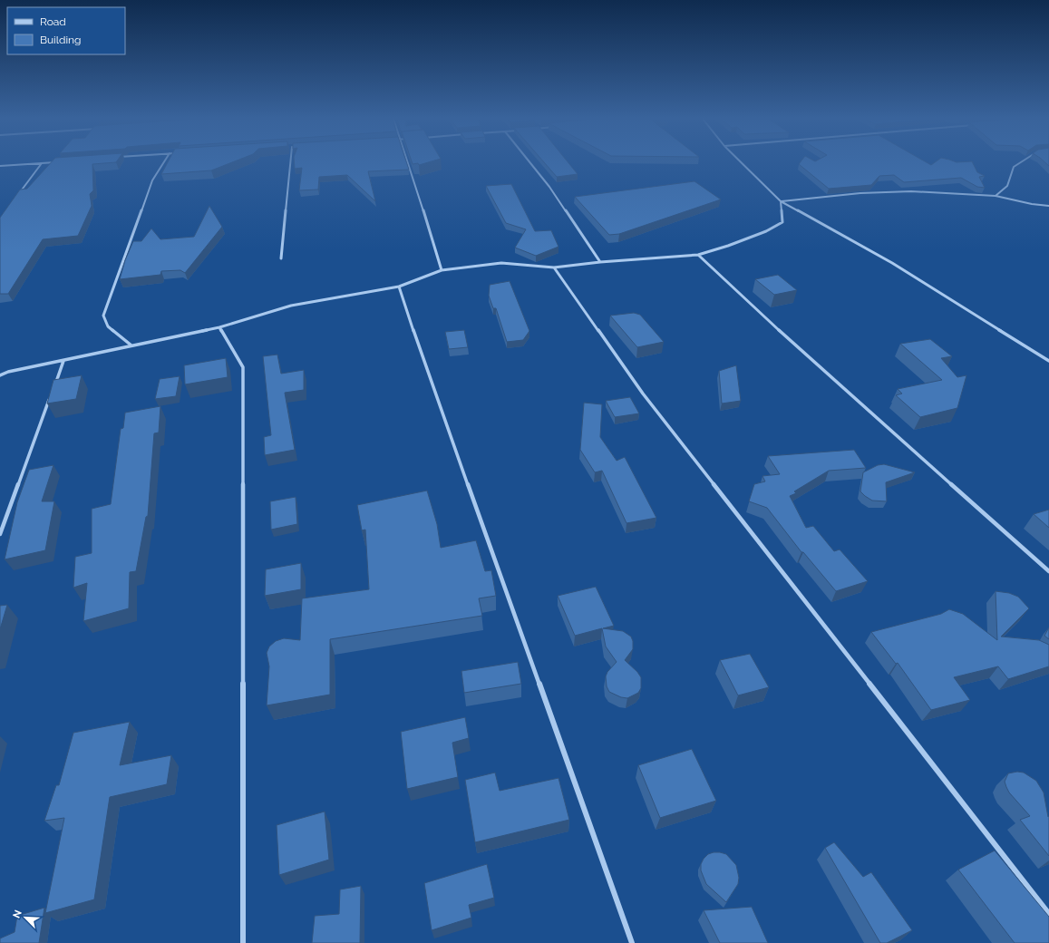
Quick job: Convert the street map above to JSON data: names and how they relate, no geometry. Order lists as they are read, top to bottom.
{
  "legend": ["Road", "Building"],
  "north": "top left"
}
